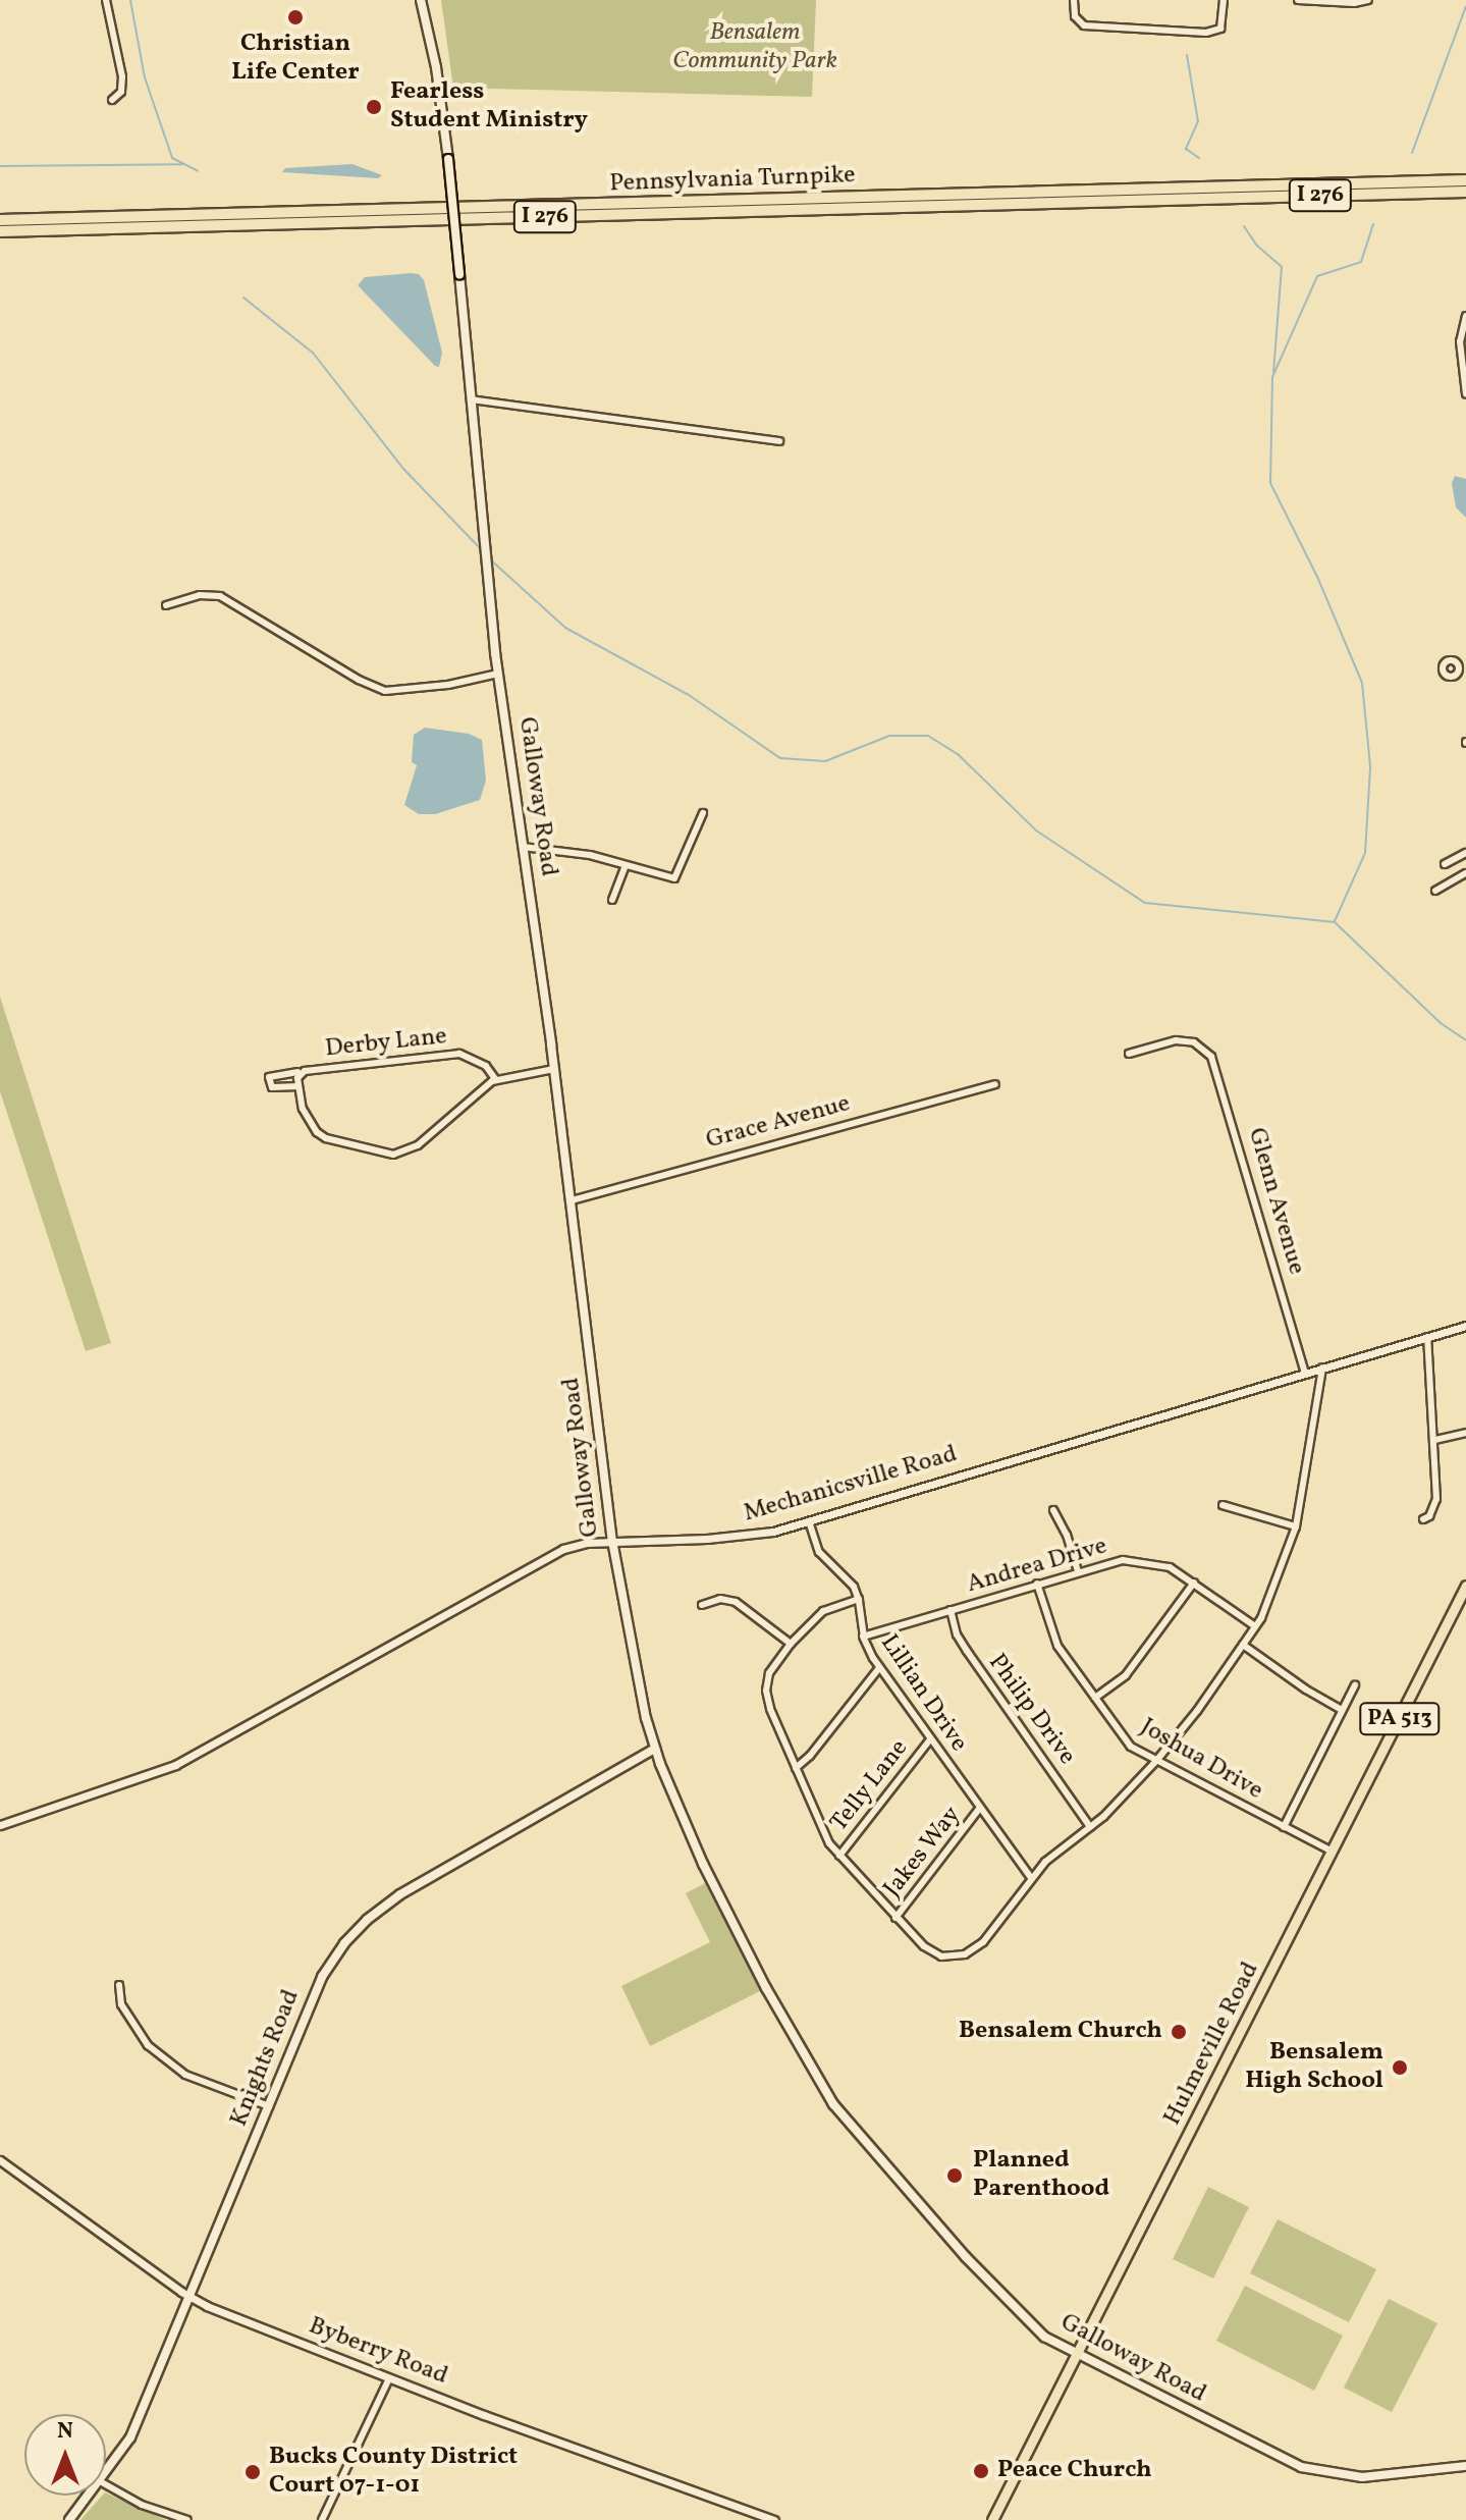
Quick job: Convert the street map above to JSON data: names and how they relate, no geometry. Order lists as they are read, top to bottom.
{
  "streets": {
    "highway": ["Pennsylvania Turnpike", "I 276"],
    "main road": [
      "Galloway Road",
      "PA 513",
      "Hulmeville Road",
      "Knights Road"
    ],
    "street": [
      "Derby Lane",
      "Grace Avenue",
      "Glenn Avenue",
      "Mechanicsville Road",
      "Andrea Drive",
      "Lillian Drive",
      "Philip Drive",
      "Joshua Drive",
      "Telly Lane",
      "Jakes Way",
      "Byberry Road"
    ]
  },
  "crossings": [
    ["Galloway Road", "Derby Lane"],
    ["Galloway Road", "Grace Avenue"],
    ["Galloway Road", "Mechanicsville Road"],
    ["Galloway Road", "Hulmeville Road"],
    ["Galloway Road", "Knights Road"],
    ["Glenn Avenue", "Mechanicsville Road"],
    ["Andrea Drive", "Lillian Drive"],
    ["Andrea Drive", "Philip Drive"],
    ["Andrea Drive", "Joshua Drive"],
    ["Lillian Drive", "Telly Lane"],
    ["Lillian Drive", "Jakes Way"],
    ["Joshua Drive", "Hulmeville Road"],
    ["Knights Road", "Byberry Road"]
  ],
  "parks": ["Bensalem Community Park"],
  "places": [
    "Christian Life Center",
    "Fearless Student Ministry",
    "Bensalem Church",
    "Bensalem High School",
    "Planned Parenthood",
    "Peace Church",
    "Bucks County District Court 07-1-01"
  ],
  "north": "top"
}
